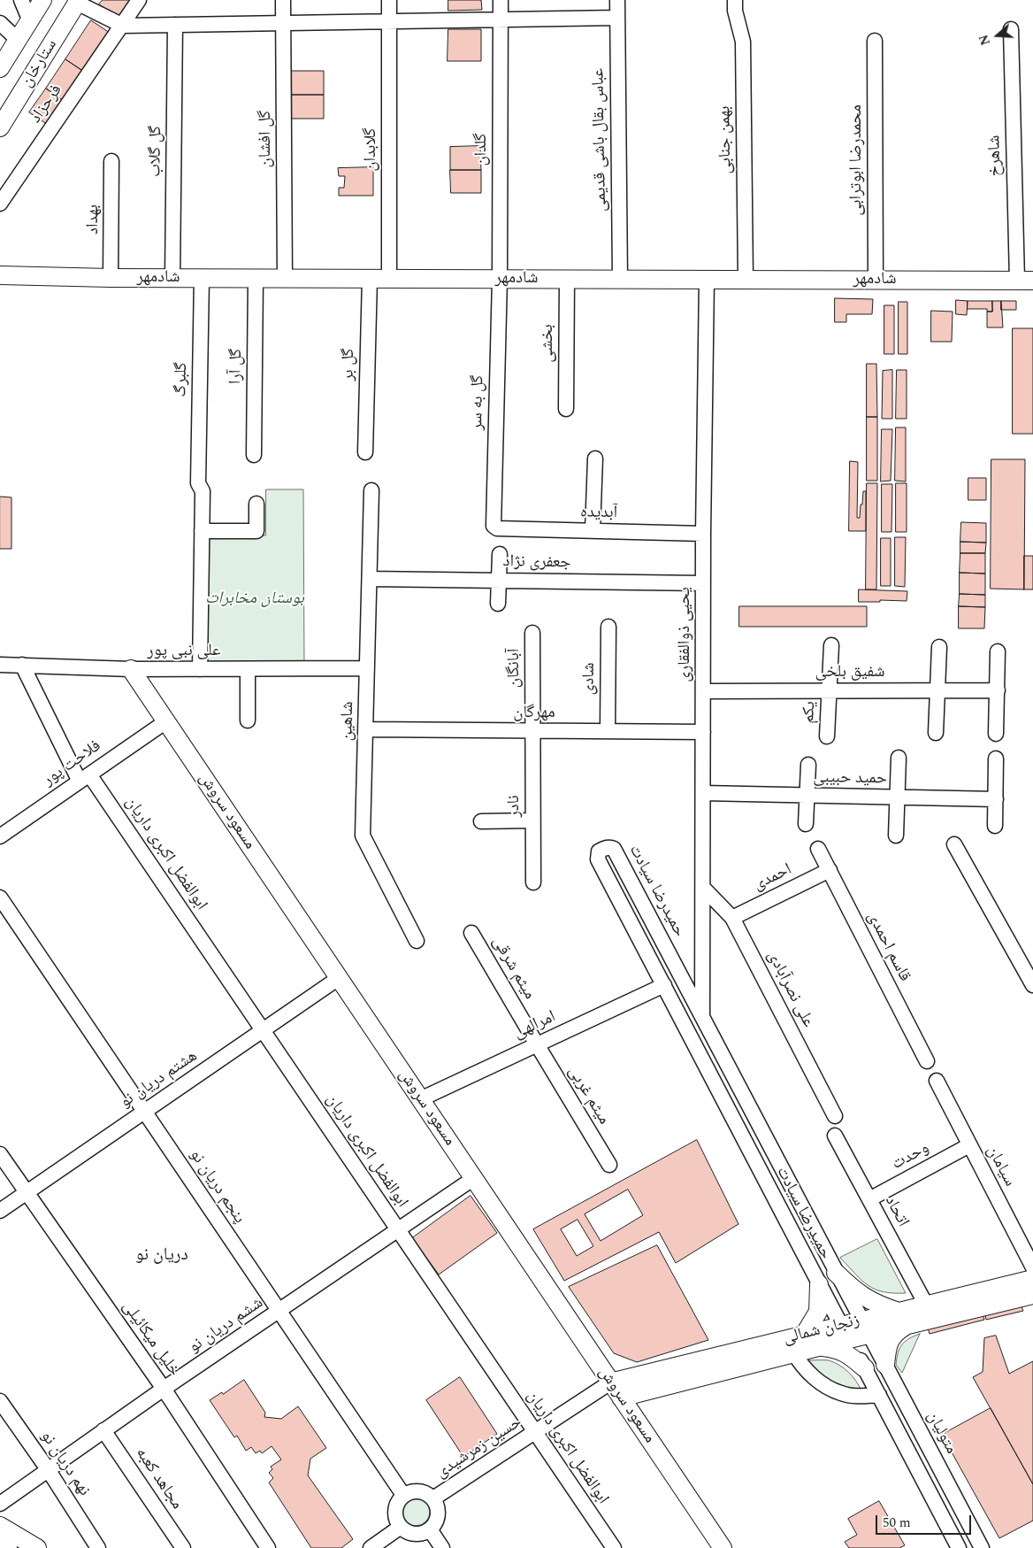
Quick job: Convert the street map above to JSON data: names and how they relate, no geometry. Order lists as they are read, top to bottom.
{
  "streets": {
    "main road": [
      "ستارخان",
      "شادمهر",
      "مسعود سروش",
      "زنجان شمالی"
    ],
    "street": [
      "فرحزاد",
      "گل افشان",
      "عباس بقال باشی قدیمی",
      "بهمن جنابی",
      "گلابدان",
      "گلدان",
      "گل گلاب",
      "شاهرخ",
      "محمدرضا ابوترابی",
      "بهداد",
      "بخشی",
      "گل بر",
      "گل آرا",
      "گلبرگ",
      "گل به سر",
      "آبدیده",
      "جعفری نژاد",
      "یحیی ذوالفقاری",
      "علی نبی پور",
      "آبانگان",
      "شفیق بلخی",
      "شادی",
      "یکم",
      "مهرگان",
      "شاهین",
      "فلاحت پور",
      "حمید حبیبی",
      "نادر",
      "ابوالفضل اکبری داریان",
      "احمدی",
      "حمیدرضا سیادت",
      "قاسم احمدی",
      "میثم شرقی",
      "علی نصرآبادی",
      "امرالهی",
      "هشتم دریان‌ نو",
      "میثم غربی",
      "وحدت",
      "سیامان",
      "پنجم دریان‌ نو",
      "اتحاد",
      "ششم دریان‌ نو",
      "خلیل میکائیلی",
      "متولیان",
      "حسین زمرشيدی",
      "نهم دریان‌ نو",
      "مجاهد کعبه"
    ]
  },
  "crossings": [
    ["گل افشان", "شادمهر"],
    ["عباس بقال باشی قدیمی", "شادمهر"],
    ["بهمن جنابی", "شادمهر"],
    ["گلابدان", "شادمهر"],
    ["گلدان", "شادمهر"],
    ["گلدان", "گل به سر"],
    ["گل گلاب", "شادمهر"],
    ["شاهرخ", "شادمهر"],
    ["محمدرضا ابوترابی", "شادمهر"],
    ["بهداد", "شادمهر"],
    ["شادمهر", "بخشی"],
    ["شادمهر", "گل بر"],
    ["شادمهر", "گل آرا"],
    ["شادمهر", "گلبرگ"],
    ["شادمهر", "گل به سر"],
    ["شادمهر", "یحیی ذوالفقاری"],
    ["گلبرگ", "علی نبی پور"],
    ["گل به سر", "آبدیده"],
    ["آبدیده", "یحیی ذوالفقاری"],
    ["جعفری نژاد", "یحیی ذوالفقاری"],
    ["جعفری نژاد", "شاهین"],
    ["یحیی ذوالفقاری", "شفیق بلخی"],
    ["یحیی ذوالفقاری", "مهرگان"],
    ["یحیی ذوالفقاری", "حمید حبیبی"],
    ["یحیی ذوالفقاری", "حمیدرضا سیادت"],
    ["یحیی ذوالفقاری", "علی نصرآبادی"],
    ["علی نبی پور", "شاهین"],
    ["علی نبی پور", "مسعود سروش"],
    ["علی نبی پور", "ابوالفضل اکبری داریان"],
    ["آبانگان", "مهرگان"],
    ["آبانگان", "نادر"],
    ["شفیق بلخی", "یکم"],
    ["شادی", "مهرگان"],
    ["مهرگان", "شاهین"],
    ["مهرگان", "نادر"],
    ["فلاحت پور", "مسعود سروش"],
    ["فلاحت پور", "ابوالفضل اکبری داریان"],
    ["مسعود سروش", "امرالهی"],
    ["مسعود سروش", "هشتم دریان‌ نو"],
    ["مسعود سروش", "ششم دریان‌ نو"],
    ["مسعود سروش", "زنجان شمالی"],
    ["مسعود سروش", "حسین زمرشيدی"],
    ["ابوالفضل اکبری داریان", "هشتم دریان‌ نو"],
    ["ابوالفضل اکبری داریان", "ششم دریان‌ نو"],
    ["ابوالفضل اکبری داریان", "حسین زمرشيدی"],
    ["احمدی", "قاسم احمدی"],
    ["احمدی", "علی نصرآبادی"],
    ["حمیدرضا سیادت", "امرالهی"],
    ["حمیدرضا سیادت", "زنجان شمالی"],
    ["حمیدرضا سیادت", "متولیان"],
    ["میثم شرقی", "امرالهی"],
    ["میثم شرقی", "میثم غربی"],
    ["امرالهی", "میثم غربی"],
    ["هشتم دریان‌ نو", "پنجم دریان‌ نو"],
    ["هشتم دریان‌ نو", "خلیل میکائیلی"],
    ["وحدت", "سیامان"],
    ["وحدت", "اتحاد"],
    ["پنجم دریان‌ نو", "ششم دریان‌ نو"],
    ["پنجم دریان‌ نو", "حسین زمرشيدی"],
    ["اتحاد", "زنجان شمالی"],
    ["ششم دریان‌ نو", "خلیل میکائیلی"],
    ["ششم دریان‌ نو", "نهم دریان‌ نو"],
    ["ششم دریان‌ نو", "مجاهد کعبه"],
    ["زنجان شمالی", "متولیان"],
    ["زنجان شمالی", "حسین زمرشيدی"]
  ],
  "districts": ["دریان نو"],
  "parks": ["بوستان مخابرات"],
  "scale_bar": "50 m",
  "north": "left"
}
